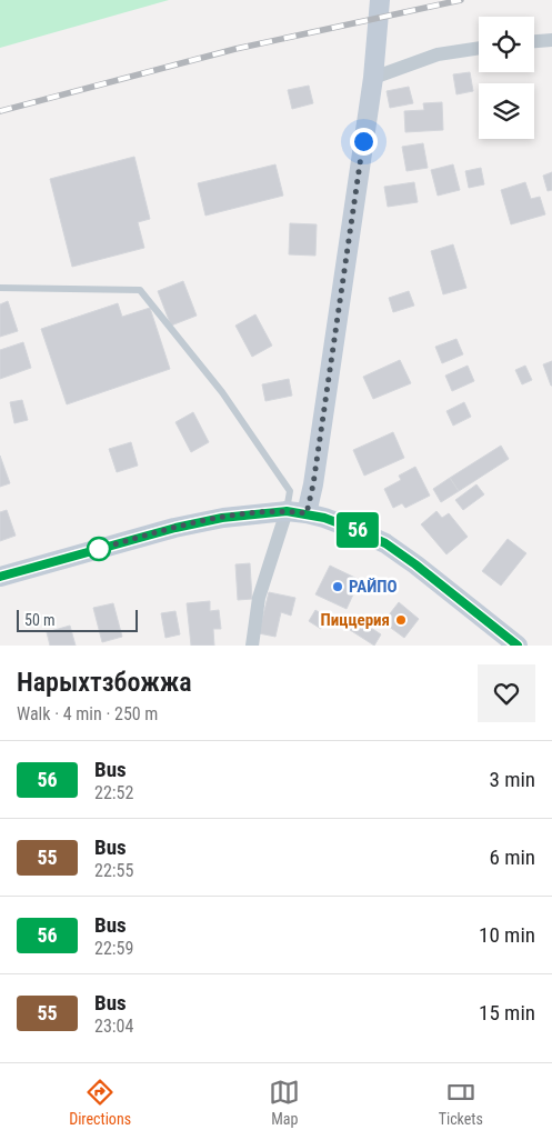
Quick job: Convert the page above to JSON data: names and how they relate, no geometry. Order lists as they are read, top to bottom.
{
  "places": ["РАЙПО", "Пиццерия"],
  "lines": ["bus line 56"],
  "scale_bar": "50 m",
  "page": {
    "on_map": "56",
    "scale": "50 m",
    "heading": ["Нарыхтзбожжа", "Walk · 4 min · 250 m"],
    "list": [
      {
        "mark": "56",
        "name": "Bus",
        "note": "22:52",
        "value": "3 min"
      },
      {
        "mark": "55",
        "name": "Bus",
        "note": "22:55",
        "value": "6 min"
      },
      {
        "mark": "56",
        "name": "Bus",
        "note": "22:59",
        "value": "10 min"
      },
      {
        "mark": "55",
        "name": "Bus",
        "note": "23:04",
        "value": "15 min"
      }
    ],
    "tabs": ["Directions", "Map", "Tickets"]
  }
}
